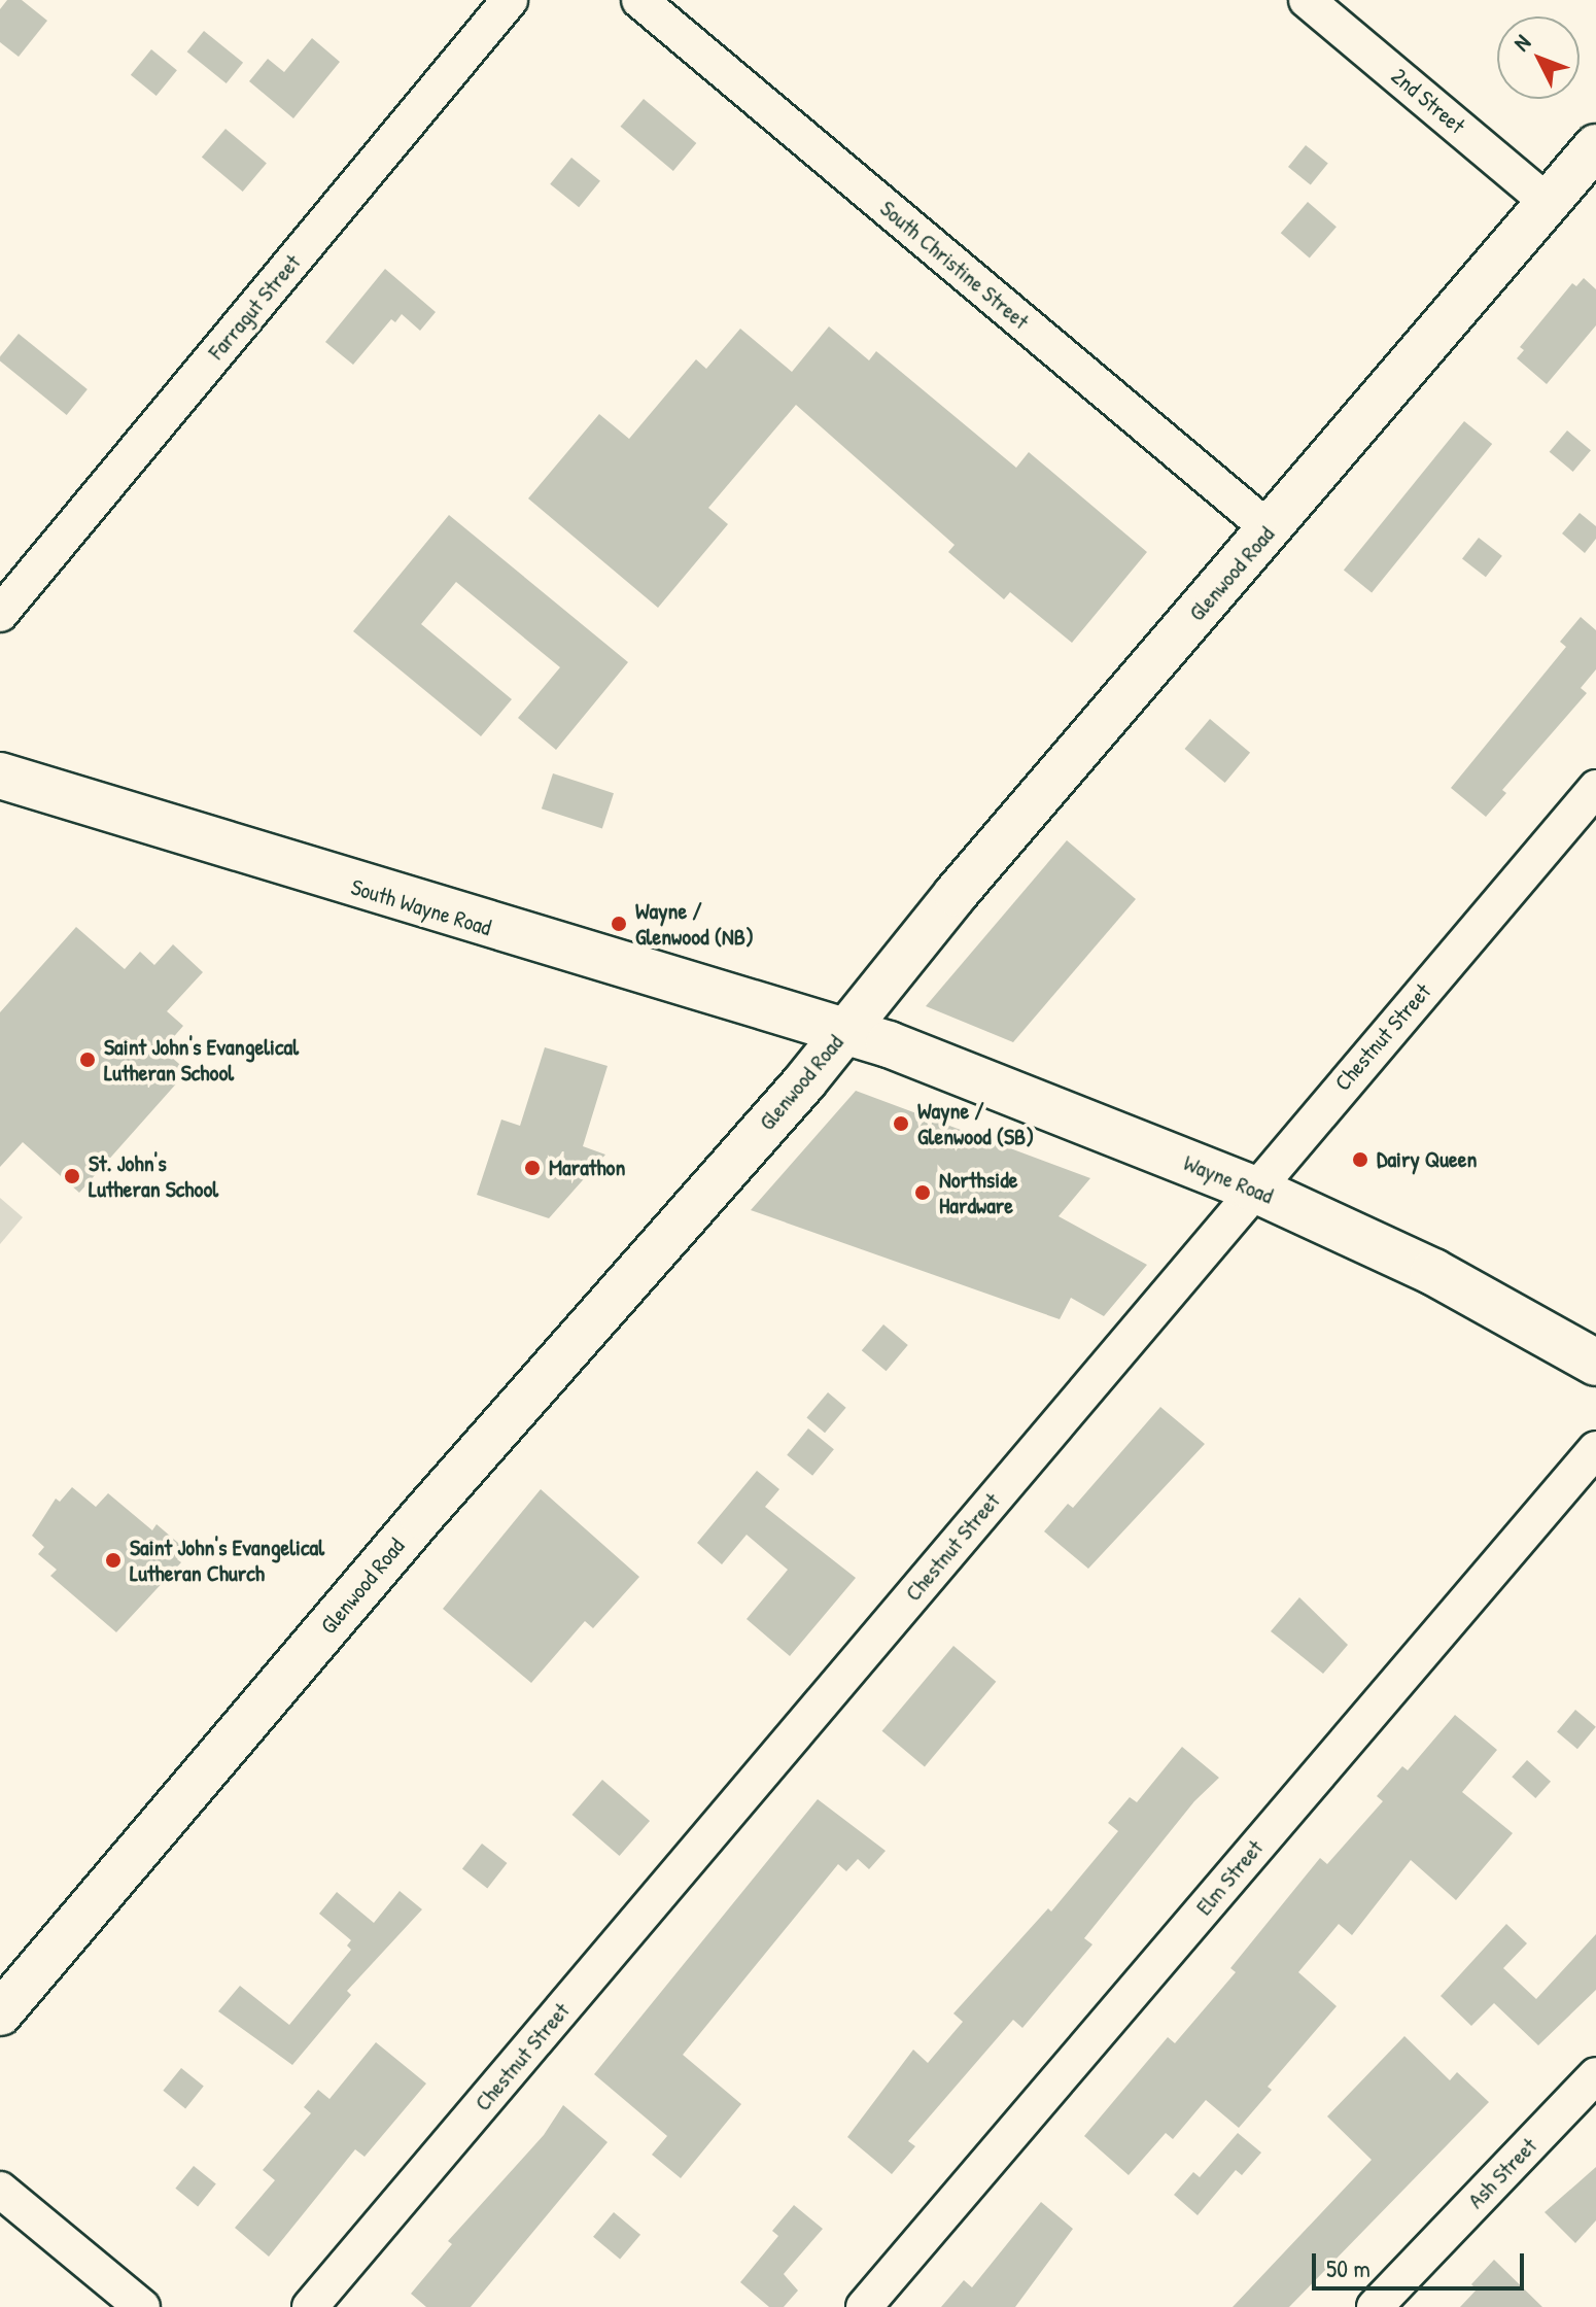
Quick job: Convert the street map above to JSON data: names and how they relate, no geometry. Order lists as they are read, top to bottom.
{
  "streets": {
    "main road": ["South Wayne Road", "Wayne Road"],
    "street": [
      "2nd Street",
      "South Christine Street",
      "Farragut Street",
      "Glenwood Road",
      "Chestnut Street",
      "Elm Street",
      "Ash Street"
    ]
  },
  "crossings": [
    ["2nd Street", "Glenwood Road"],
    ["South Christine Street", "Glenwood Road"],
    ["Glenwood Road", "South Wayne Road"],
    ["Glenwood Road", "Wayne Road"],
    ["South Wayne Road", "Wayne Road"],
    ["Chestnut Street", "Wayne Road"]
  ],
  "places": [
    "Wayne / Glenwood (NB)",
    "Saint John's Evangelical Lutheran School",
    "Wayne / Glenwood (SB)",
    "Dairy Queen",
    "Marathon",
    "St. John's Lutheran School",
    "Northside Hardware",
    "Saint John's Evangelical Lutheran Church"
  ],
  "scale_bar": "50 m",
  "north": "top left"
}
